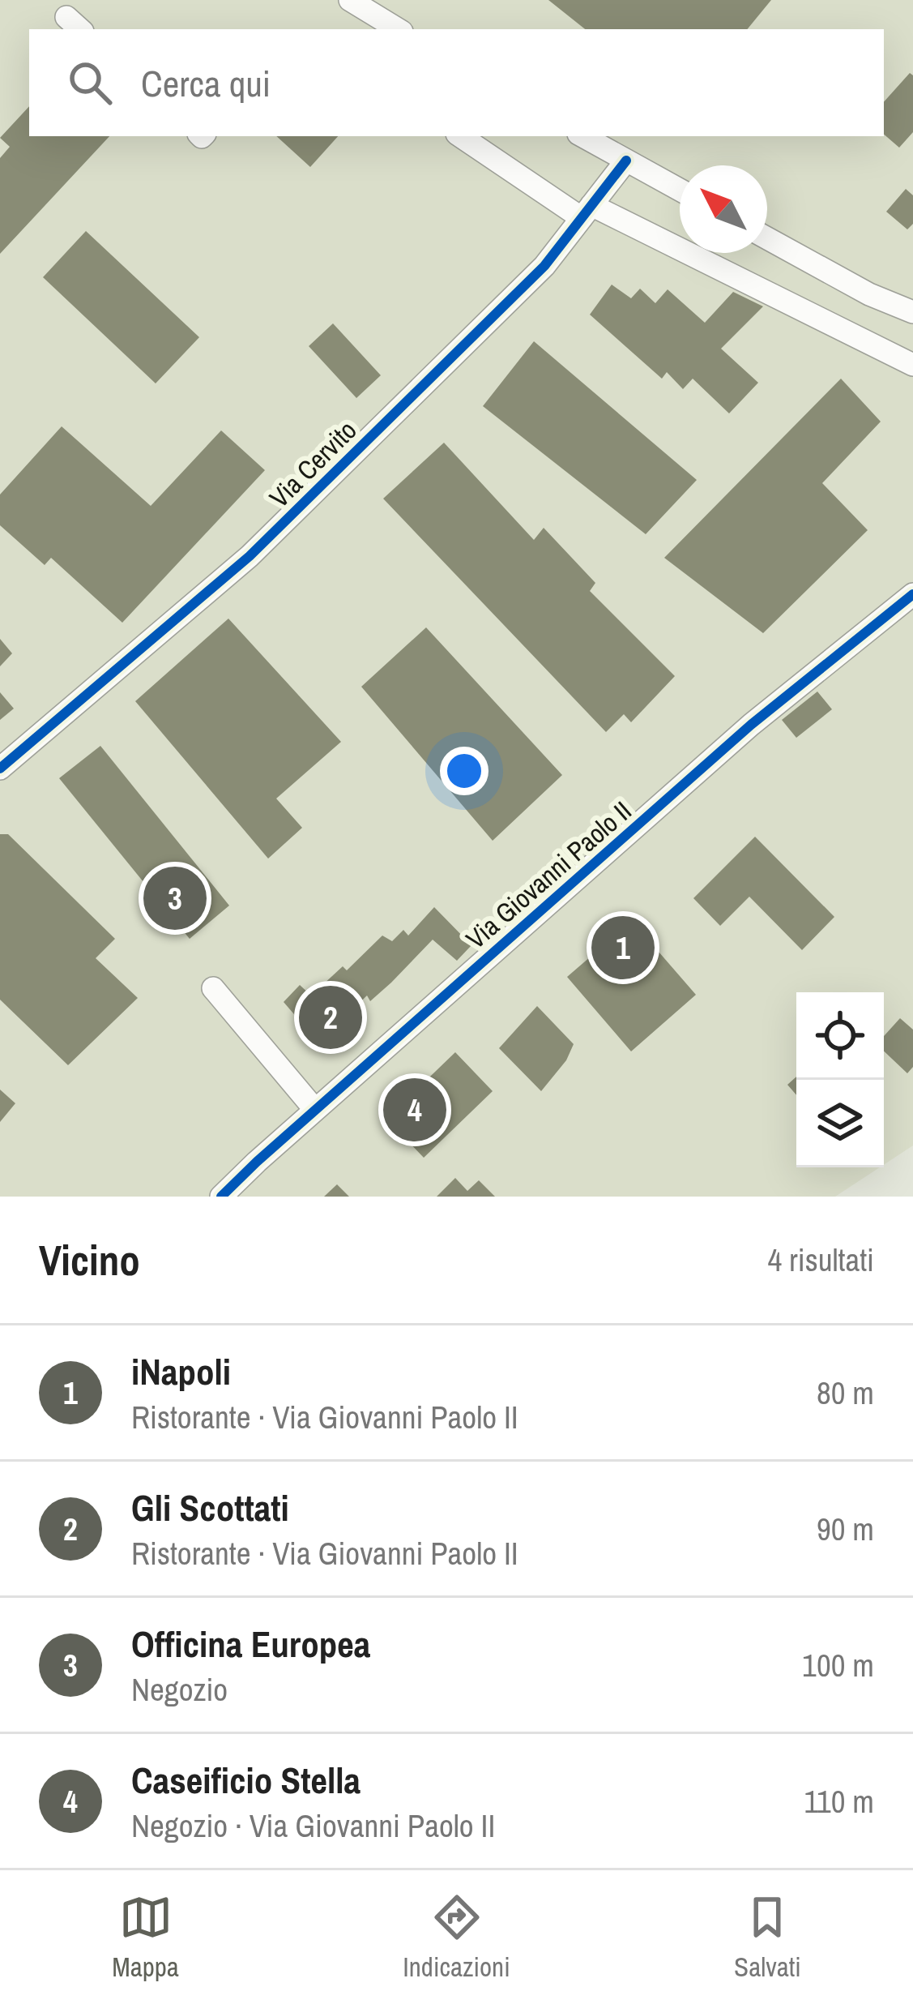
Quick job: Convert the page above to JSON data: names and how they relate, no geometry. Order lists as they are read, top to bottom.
{
  "streets": {
    "street": ["Via Cervito", "Via Giovanni Paolo II"]
  },
  "north": "top left",
  "page": {
    "search": "Cerca qui",
    "pins": [
      "3",
      "1",
      "2",
      "4"
    ],
    "heading": ["Vicino", "4 risultati"],
    "list": [
      {
        "mark": "1",
        "name": "iNapoli",
        "note": "Ristorante · Via Giovanni Paolo II",
        "value": "80 m"
      },
      {
        "mark": "2",
        "name": "Gli Scottati",
        "note": "Ristorante · Via Giovanni Paolo II",
        "value": "90 m"
      },
      {
        "mark": "3",
        "name": "Officina Europea",
        "note": "Negozio",
        "value": "100 m"
      },
      {
        "mark": "4",
        "name": "Caseificio Stella",
        "note": "Negozio · Via Giovanni Paolo II",
        "value": "110 m"
      }
    ],
    "nav": ["Mappa", "Indicazioni", "Salvati"]
  }
}
